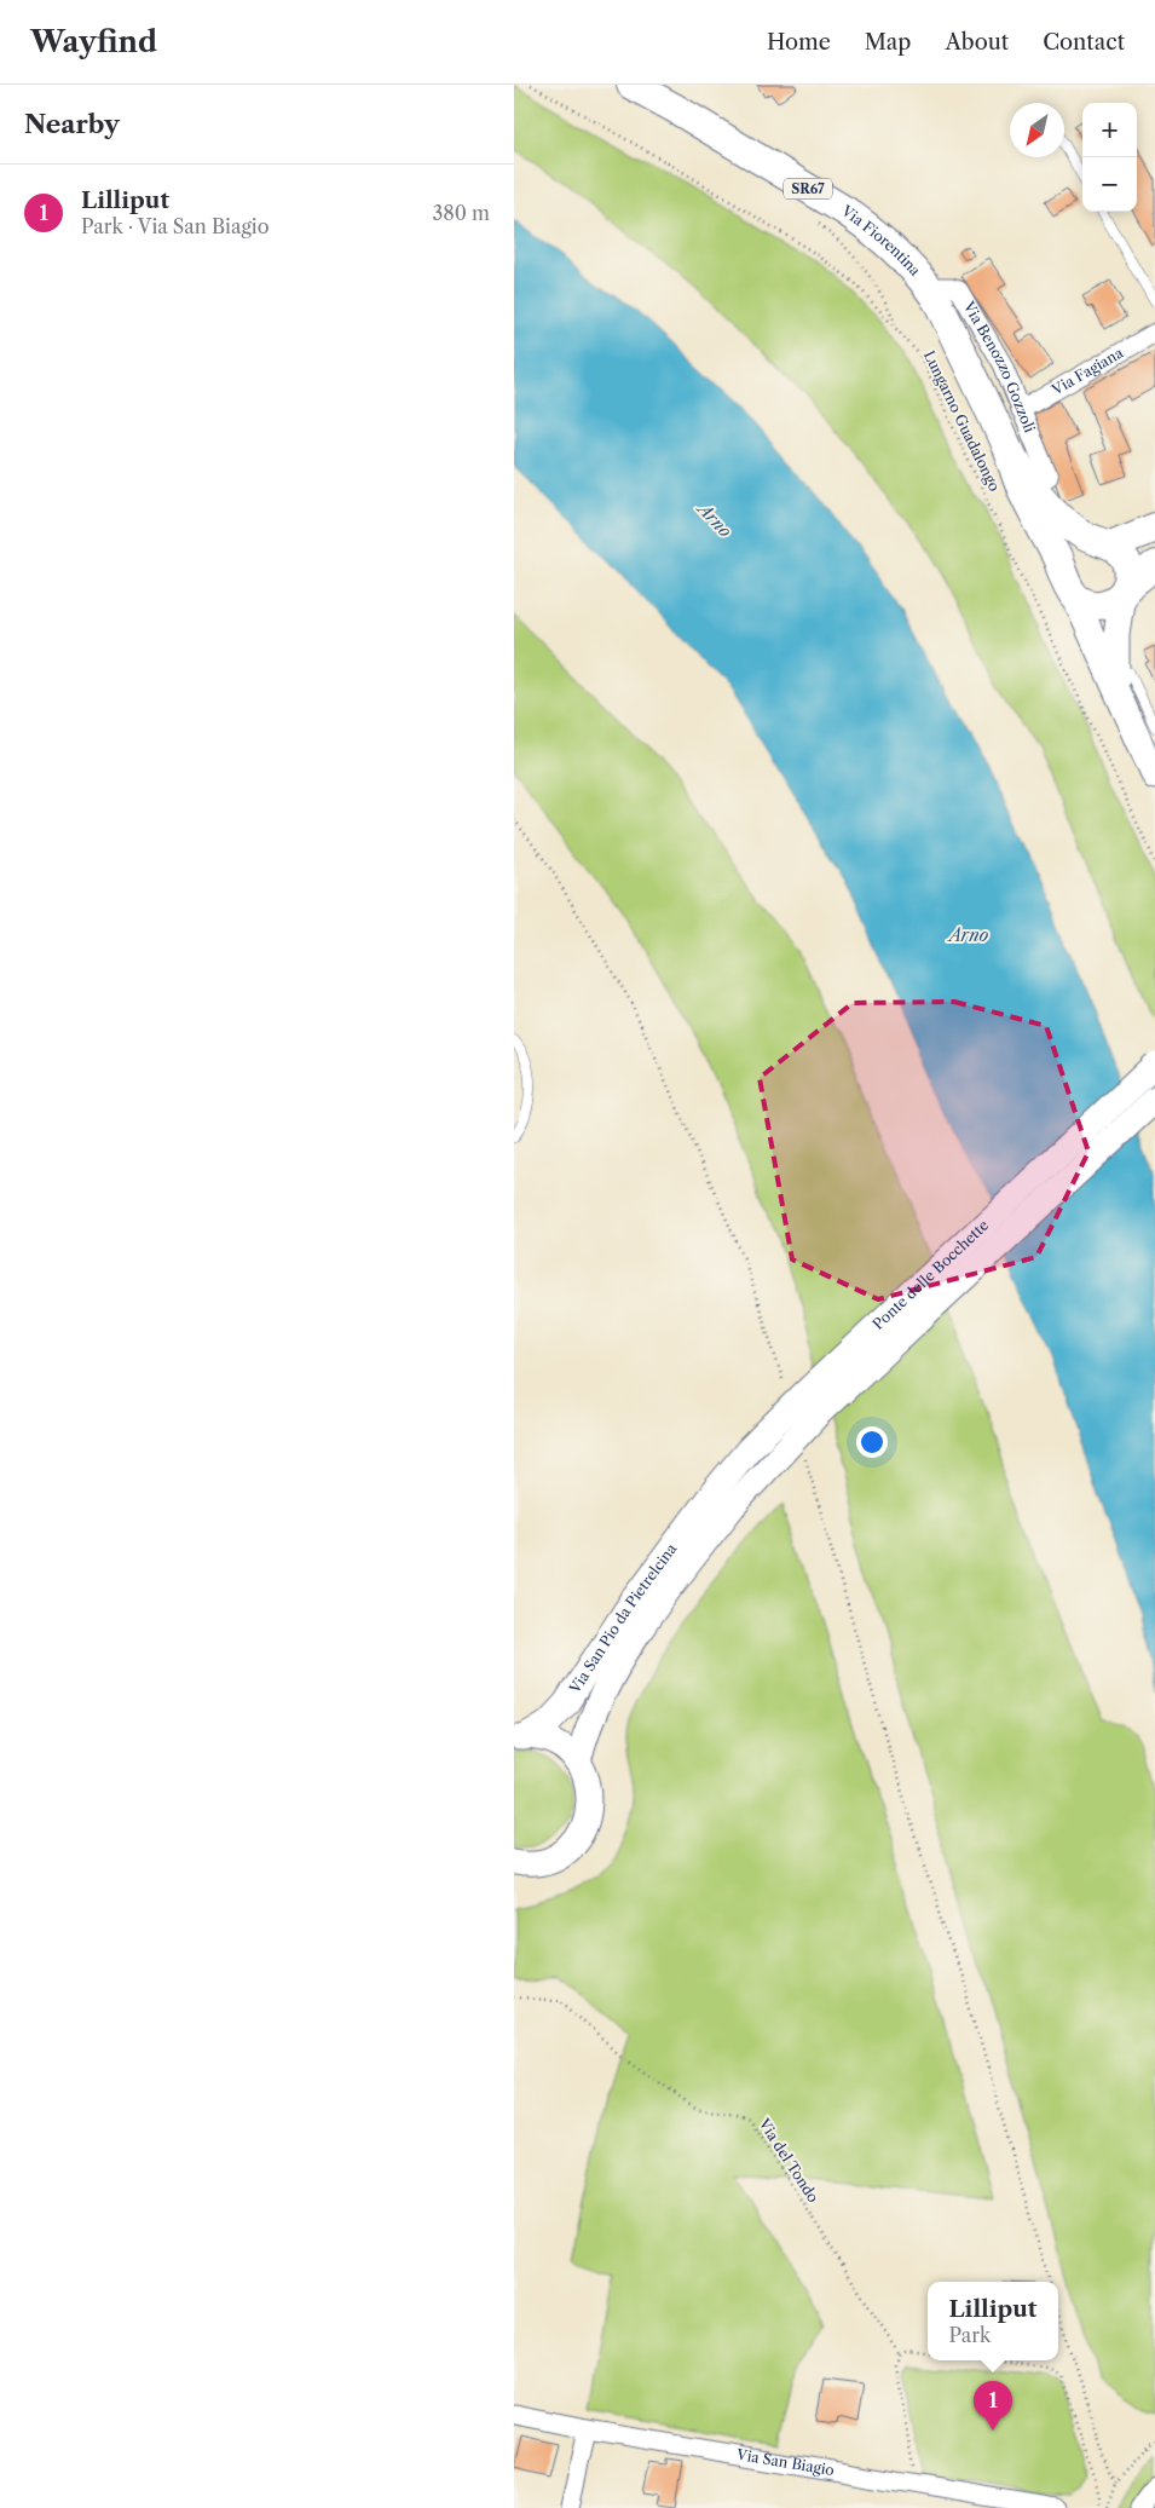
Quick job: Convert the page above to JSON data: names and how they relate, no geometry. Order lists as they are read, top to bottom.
{
  "streets": {
    "main road": [
      "SR67",
      "Via Fiorentina",
      "Ponte delle Bocchette",
      "Via San Pio da Pietrelcina"
    ],
    "street": ["Via Benozzo Gozzoli", "Via Fagiana", "Via San Biagio"],
    "path": ["Lungarno Guadalongo", "Via del Tondo"]
  },
  "crossings": [
    ["Via Fiorentina", "Via Benozzo Gozzoli"],
    ["Via Benozzo Gozzoli", "Via Fagiana"],
    ["Ponte delle Bocchette", "Via San Pio da Pietrelcina"]
  ],
  "water": ["Arno"],
  "north": "bottom left",
  "page": {
    "header": "Wayfind",
    "nav": [
      "Home",
      "Map",
      "About",
      "Contact"
    ],
    "heading": "Nearby",
    "map_buttons": ["+", "−"],
    "list": [
      {
        "mark": "1",
        "name": "Lilliput",
        "note": "Park · Via San Biagio",
        "value": "380 m"
      }
    ],
    "popup": ["Lilliput", "Park"],
    "pins": "1"
  }
}
